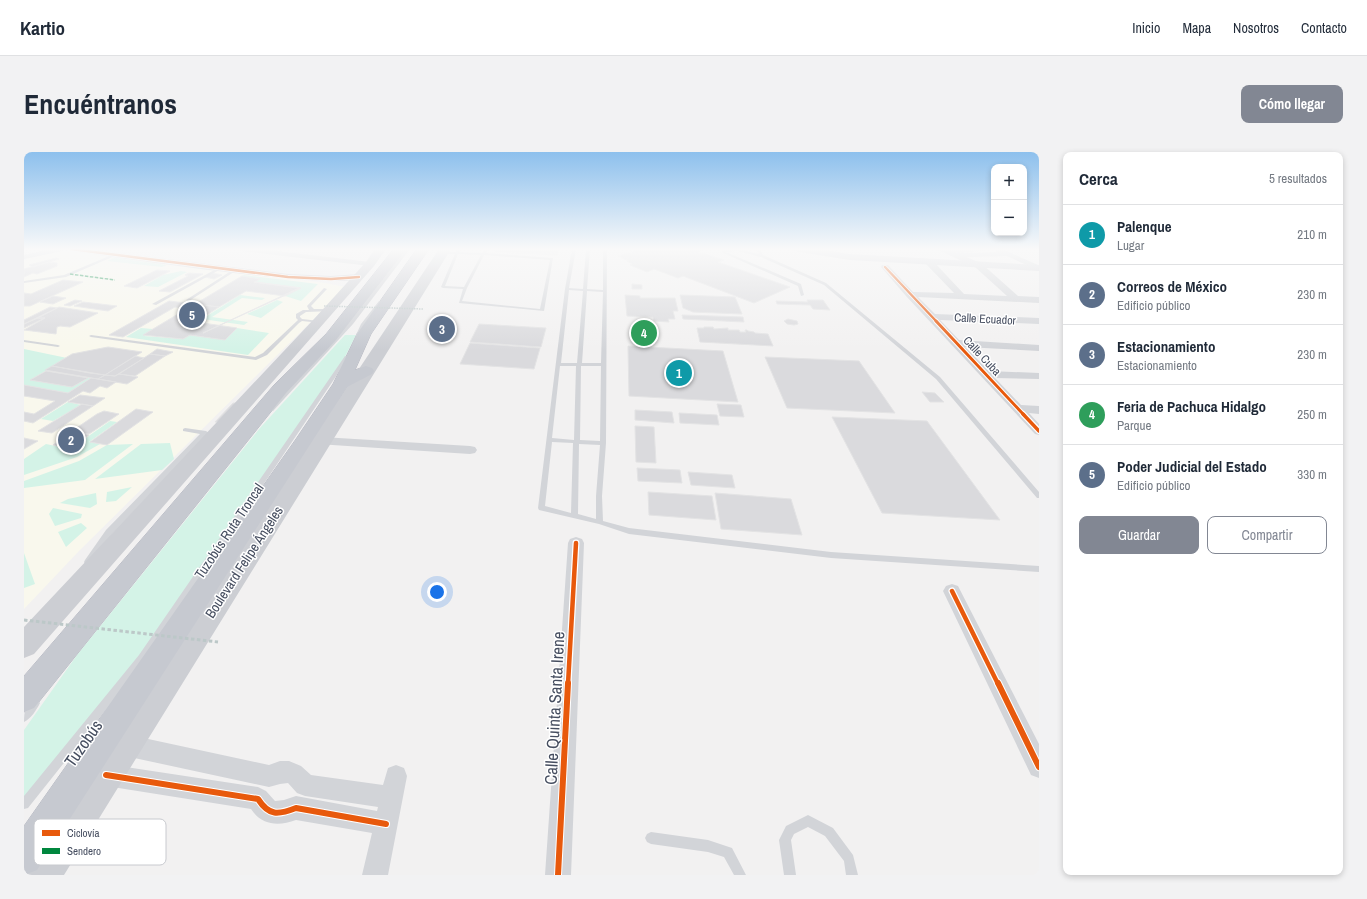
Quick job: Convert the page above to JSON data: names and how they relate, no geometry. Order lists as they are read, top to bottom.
{
  "streets": {
    "highway": ["Boulevard Felipe Ángeles"],
    "street": ["Calle Ecuador", "Calle Cuba", "Calle Quinta Santa Irene"],
    "lane": ["Tuzobús Ruta Troncal", "Tuzobús"]
  },
  "crossings": [
    ["Calle Ecuador", "Calle Cuba"],
    ["Tuzobús Ruta Troncal", "Tuzobús"]
  ],
  "legend": ["Ciclovía", "Sendero"],
  "page": {
    "header": "Kartio",
    "nav": [
      "Inicio",
      "Mapa",
      "Nosotros",
      "Contacto"
    ],
    "title": "Encuéntranos",
    "buttons": [
      "Cómo llegar",
      ["Guardar", "Compartir"]
    ],
    "heading": ["Cerca", "5 resultados"],
    "map_buttons": ["+", "−"],
    "list": [
      {
        "mark": "1",
        "name": "Palenque",
        "note": "Lugar",
        "value": "210 m"
      },
      {
        "mark": "2",
        "name": "Correos de México",
        "note": "Edificio público",
        "value": "230 m"
      },
      {
        "mark": "3",
        "name": "Estacionamiento",
        "note": "Estacionamiento",
        "value": "230 m"
      },
      {
        "mark": "4",
        "name": "Feria de Pachuca Hidalgo",
        "note": "Parque",
        "value": "250 m"
      },
      {
        "mark": "5",
        "name": "Poder Judicial del Estado",
        "note": "Edificio público",
        "value": "330 m"
      }
    ],
    "pins": [
      "5",
      "3",
      "4",
      "1",
      "2"
    ]
  }
}
